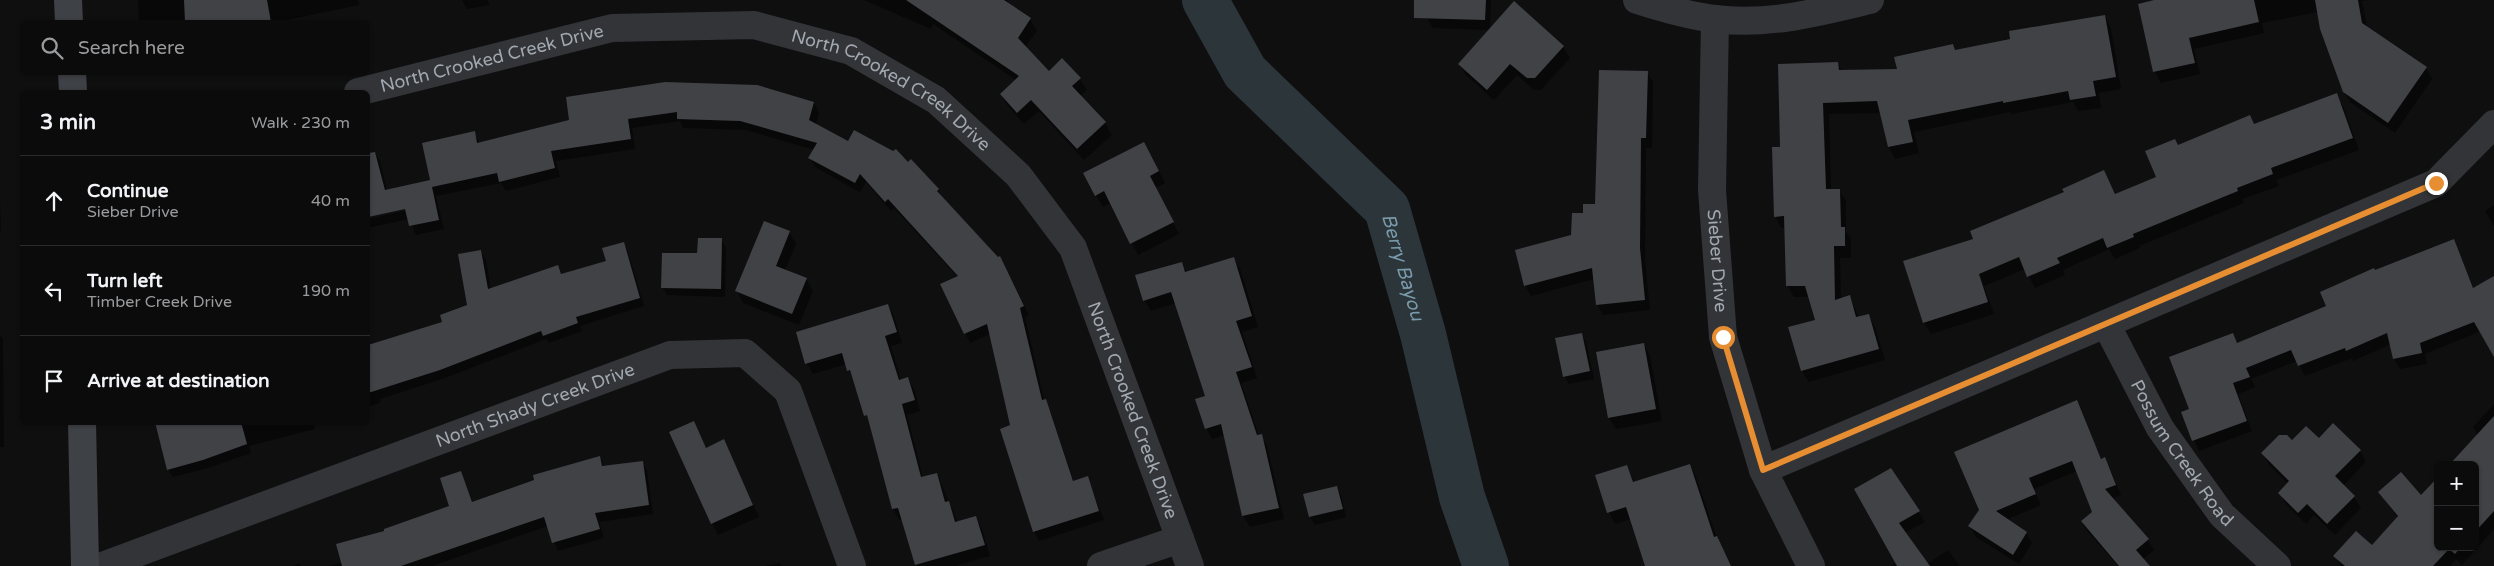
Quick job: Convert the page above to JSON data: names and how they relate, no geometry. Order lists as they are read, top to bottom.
{
  "streets": {
    "street": [
      "North Crooked Creek Drive",
      "Sieber Drive",
      "North Shady Creek Drive",
      "Possum Creek Road"
    ]
  },
  "water": ["Berry Bayou"],
  "page": {
    "search": "Search here",
    "heading": ["3 min", "Walk · 230 m"],
    "list": [
      ["Continue", "Sieber Drive", "40 m"],
      ["Turn left", "Timber Creek Drive", "190 m"],
      "Arrive at destination"
    ],
    "map_buttons": ["+", "−"]
  }
}
